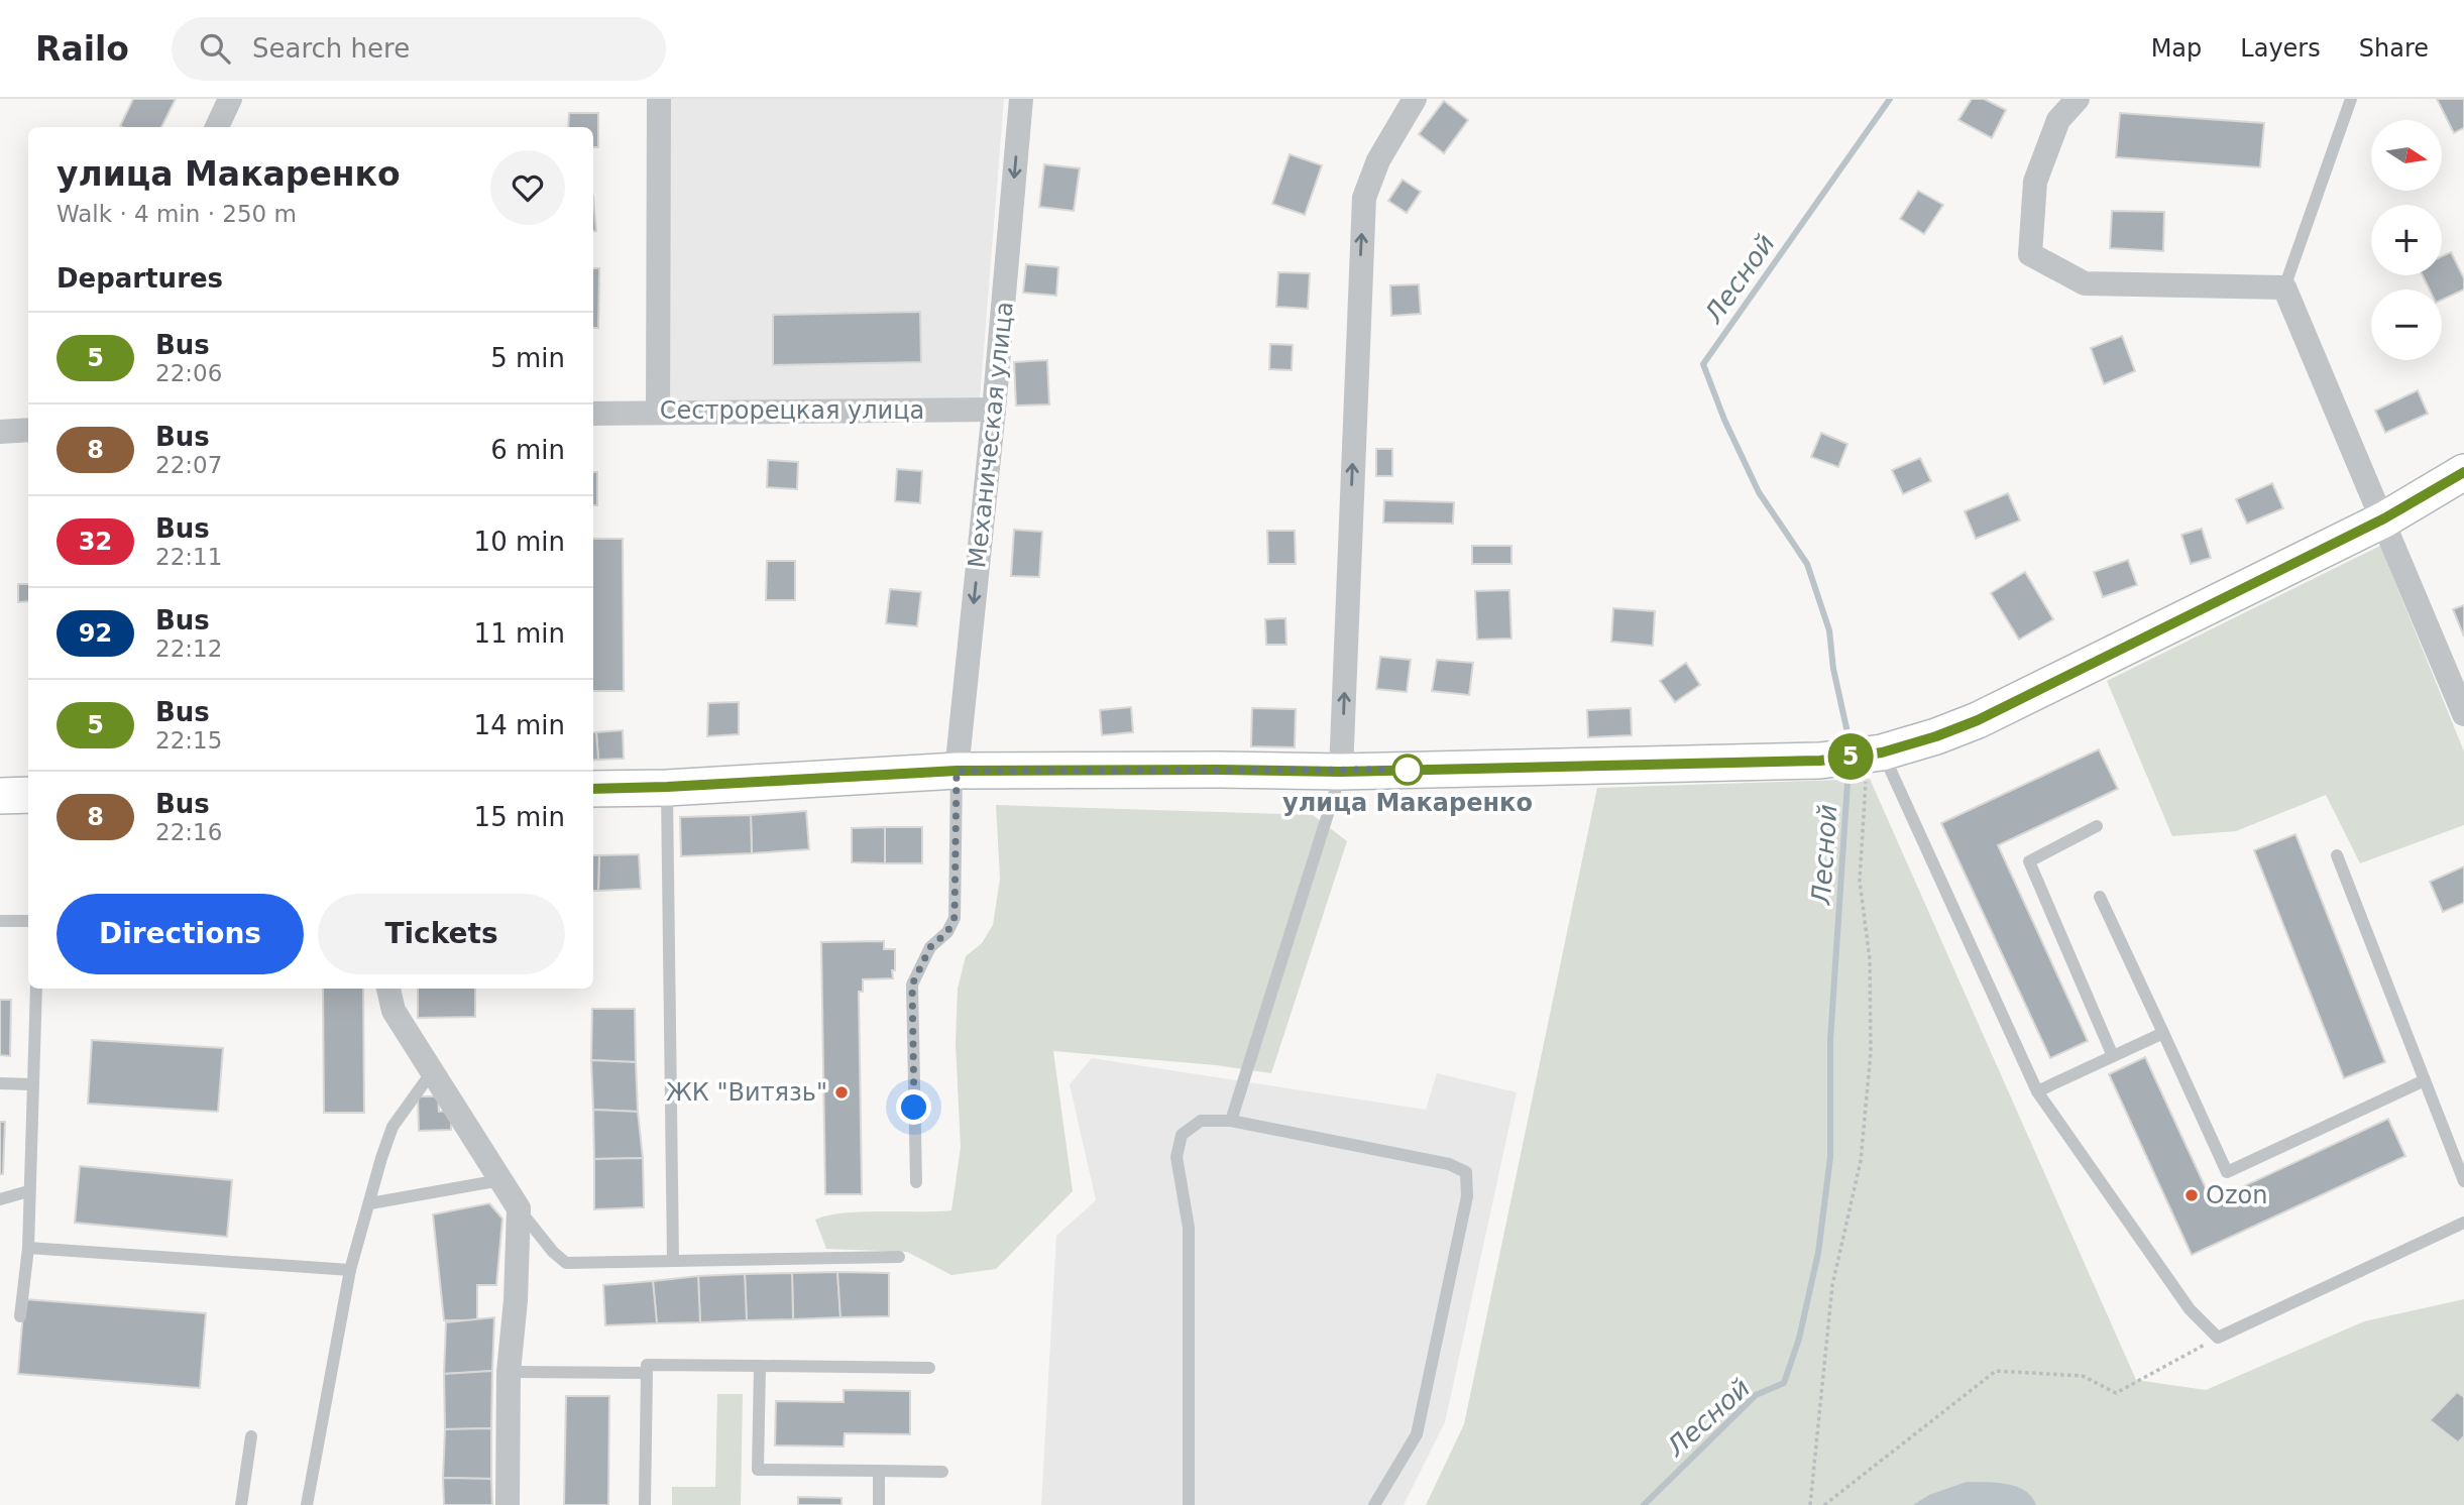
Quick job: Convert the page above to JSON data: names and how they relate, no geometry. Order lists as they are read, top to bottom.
{
  "streets": {
    "street": ["Сестрорецкая улица", "Механическая улица"]
  },
  "crossings": [
    ["Сестрорецкая улица", "Механическая улица"]
  ],
  "one_way": ["Механическая улица"],
  "water": ["Лесной"],
  "places": ["улица Макаренко", "ЖК \"Витязь\"", "Ozon"],
  "lines": ["bus line 5"],
  "north": "right",
  "page": {
    "header": "Railo",
    "search": "Search here",
    "nav": ["Map", "Layers", "Share"],
    "on_map": "5",
    "map_buttons": ["+", "−"],
    "heading": [
      ["улица Макаренко", "Walk · 4 min · 250 m"],
      "Departures"
    ],
    "list": [
      {
        "mark": "5",
        "name": "Bus",
        "note": "22:06",
        "value": "5 min"
      },
      {
        "mark": "8",
        "name": "Bus",
        "note": "22:07",
        "value": "6 min"
      },
      {
        "mark": "32",
        "name": "Bus",
        "note": "22:11",
        "value": "10 min"
      },
      {
        "mark": "92",
        "name": "Bus",
        "note": "22:12",
        "value": "11 min"
      },
      {
        "mark": "5",
        "name": "Bus",
        "note": "22:15",
        "value": "14 min"
      },
      {
        "mark": "8",
        "name": "Bus",
        "note": "22:16",
        "value": "15 min"
      }
    ],
    "buttons": ["Directions", "Tickets"]
  }
}
